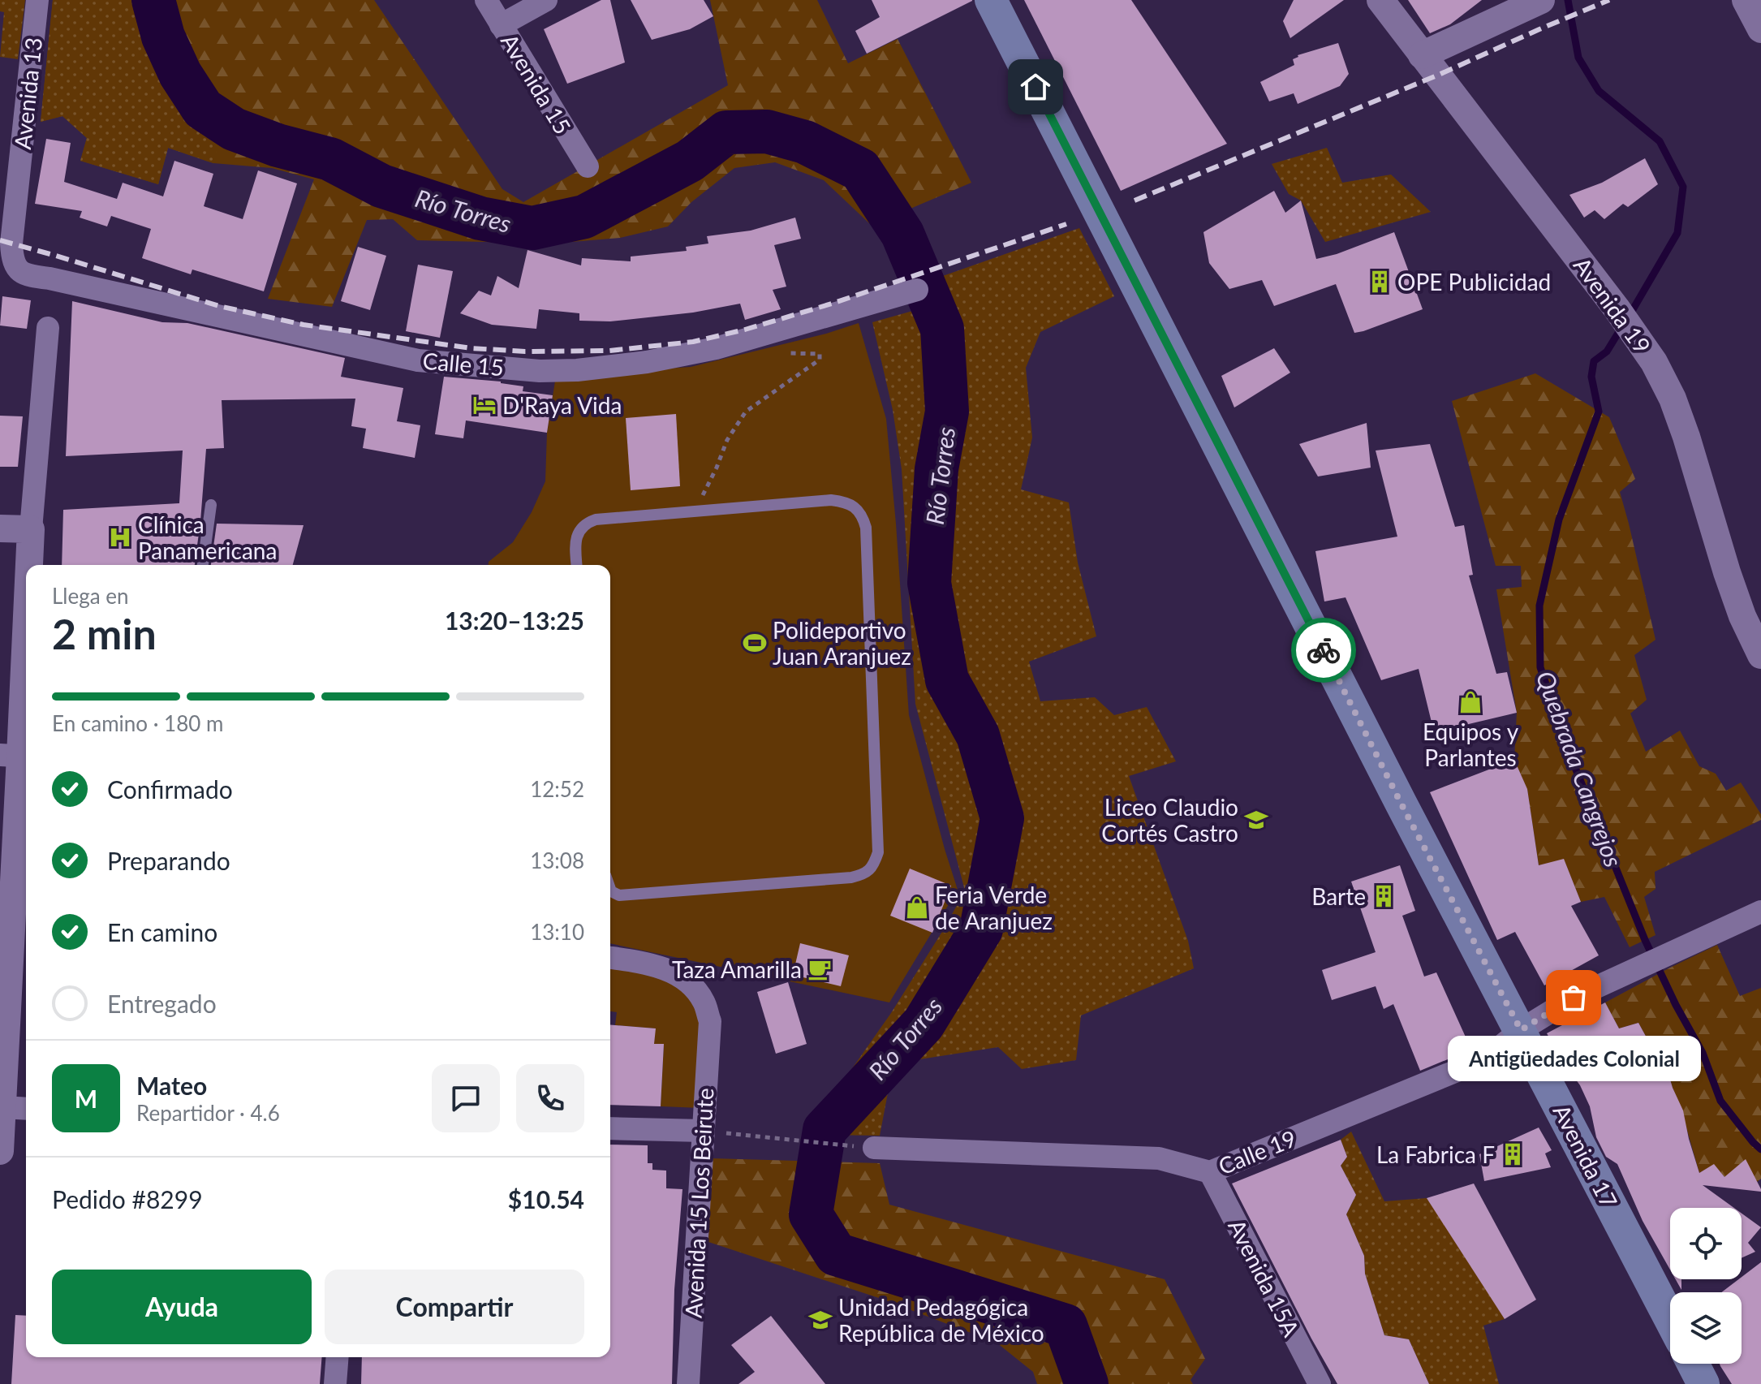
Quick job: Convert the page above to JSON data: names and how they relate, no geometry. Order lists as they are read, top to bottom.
{
  "streets": {
    "main road": ["Avenida 17"],
    "street": [
      "Avenida 15",
      "Avenida 13",
      "Avenida 19",
      "Calle 15",
      "Calle 19",
      "Avenida 15 Los Beirute",
      "Avenida 15A"
    ]
  },
  "crossings": [
    ["Avenida 13", "Calle 15"],
    ["Calle 19", "Avenida 17"],
    ["Calle 19", "Avenida 15A"]
  ],
  "water": ["Río Torres", "Quebrada Cangrejos"],
  "places": {
    "building": ["OPE Publicidad", "Barte", "La Fabrica F"],
    "hotel": ["D'Raya Vida"],
    "hospital": ["Clínica Panamericana"],
    "sports": ["Polideportivo Juan Aranjuez"],
    "shop": ["Equipos y Parlantes", "Feria Verde de Aranjuez"],
    "school or university": ["Liceo Claudio Cortés Castro", "Unidad Pedagógica República de México"],
    "cafe": ["Taza Amarilla"],
    "other": ["Antigüedades Colonial"]
  },
  "page": {
    "heading": ["2 min", "Llega en", "13:20–13:25"],
    "panel": [
      "Mateo",
      "Repartidor · 4.6",
      "Pedido #8299",
      "$10.54"
    ],
    "bar": "En camino · 180 m",
    "list": [
      ["Confirmado", "12:52"],
      ["Preparando", "13:08"],
      ["En camino", "13:10"],
      "Entregado"
    ],
    "bubble": "Antigüedades Colonial",
    "round": "M",
    "buttons": ["Ayuda", "Compartir"]
  }
}
